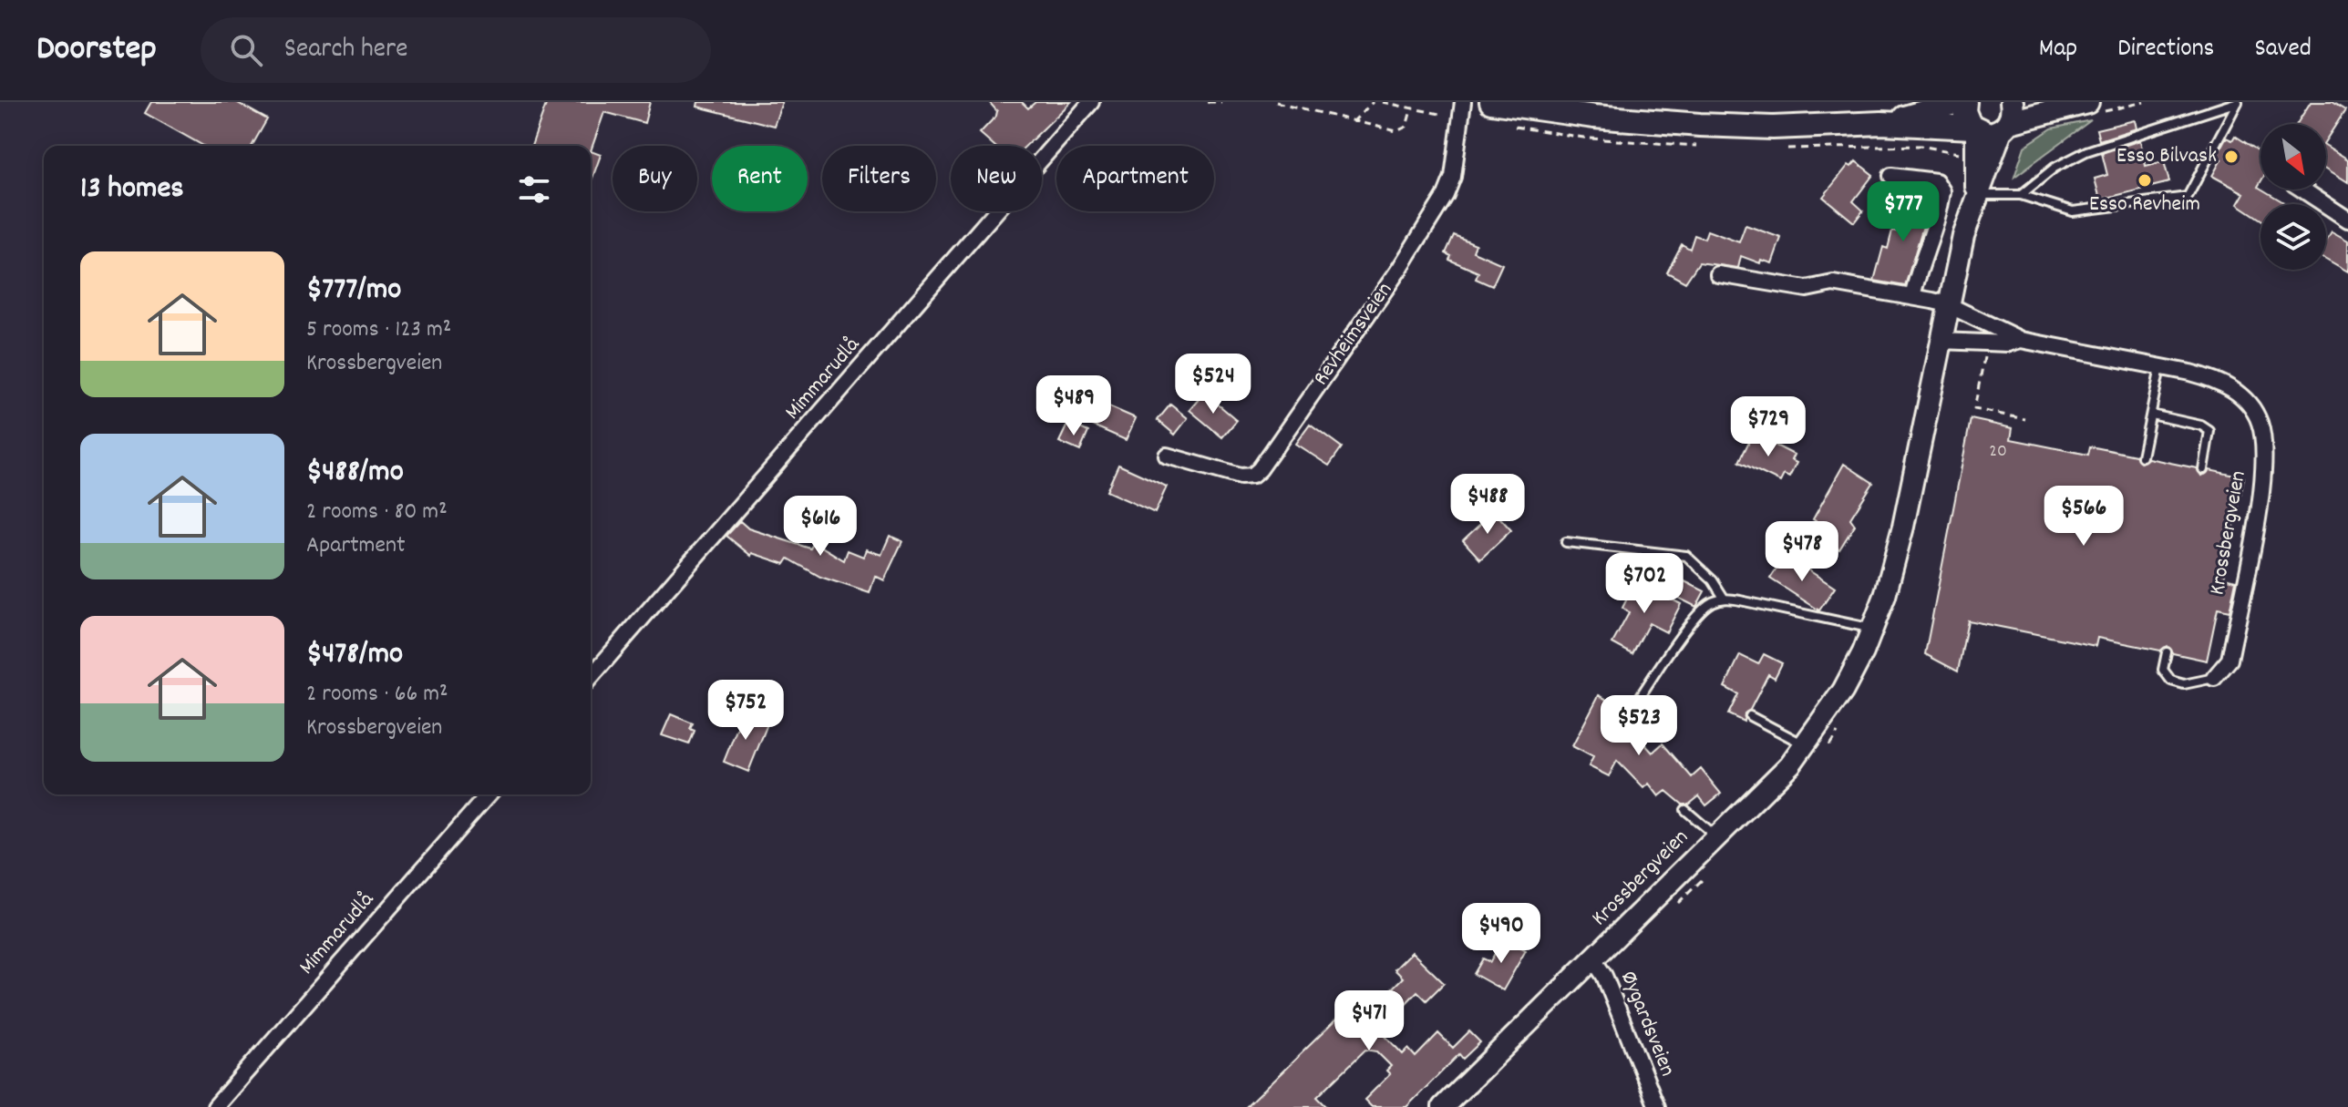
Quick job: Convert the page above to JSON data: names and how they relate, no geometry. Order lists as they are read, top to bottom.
{
  "streets": {
    "street": [
      "Revheimsveien",
      "Mimmarudlå",
      "Krossbergveien",
      "Øygardsveien"
    ]
  },
  "crossings": [
    ["Krossbergveien", "Øygardsveien"]
  ],
  "places": ["Esso Bilvask", "Esso Revheim"],
  "house_numbers": ["20"],
  "north": "bottom right",
  "page": {
    "header": "Doorstep",
    "search": "Search here",
    "nav": ["Map", "Directions", "Saved"],
    "chip": [
      "Buy",
      "Rent",
      "Filters",
      "New",
      "Apartment"
    ],
    "heading": "13 homes",
    "price": [
      "$777",
      "$524",
      "$489",
      "$729",
      "$488",
      "$566",
      "$616",
      "$478",
      "$702",
      "$752",
      "$523",
      "$490",
      "$471"
    ],
    "list": [
      {
        "name": "$777/mo",
        "note": "5 rooms · 123 m² · Krossbergveien"
      },
      {
        "name": "$488/mo",
        "note": "2 rooms · 80 m² · Apartment"
      },
      {
        "name": "$478/mo",
        "note": "2 rooms · 66 m² · Krossbergveien"
      }
    ]
  }
}
